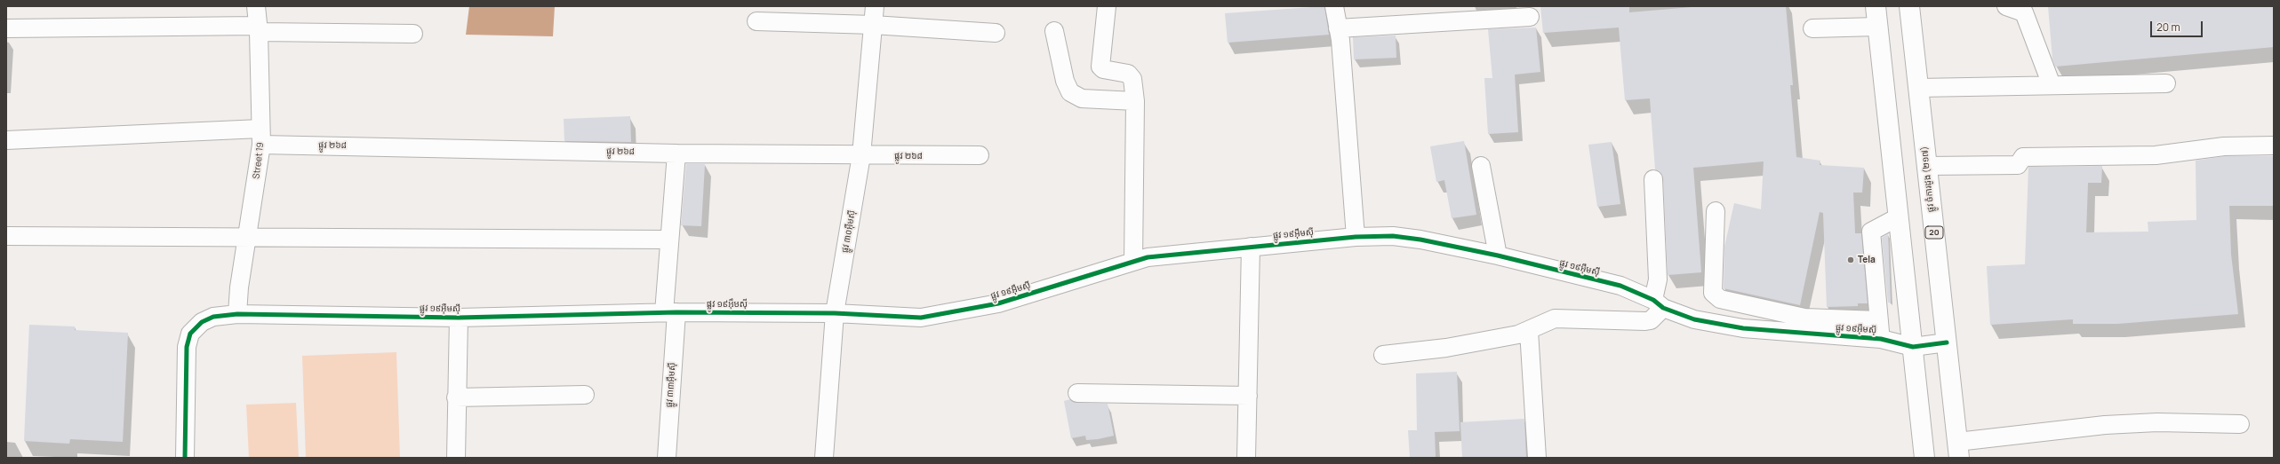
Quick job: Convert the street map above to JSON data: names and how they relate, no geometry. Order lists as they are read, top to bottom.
{
  "streets": {
    "main road": ["ផ្លូវ ចំការដូង (២១៧)", "20"],
    "street": [
      "ផ្លូវ ២៦៨",
      "Street 19",
      "ផ្លូវ ៣០អ៊ឹមស៊ី",
      "ផ្លូវ ១៩អ៊ឹមស៊ី",
      "ផ្លូវ ៣៣អ៊ឹមស៊ី"
    ]
  },
  "crossings": [
    ["ផ្លូវ ២៦៨", "Street 19"],
    ["ផ្លូវ ២៦៨", "ផ្លូវ ៣០អ៊ឹមស៊ី"],
    ["ផ្លូវ ២៦៨", "ផ្លូវ ៣៣អ៊ឹមស៊ី"],
    ["Street 19", "ផ្លូវ ១៩អ៊ឹមស៊ី"],
    ["ផ្លូវ ចំការដូង (២១៧)", "ផ្លូវ ១៩អ៊ឹមស៊ី"],
    ["ផ្លូវ ៣០អ៊ឹមស៊ី", "ផ្លូវ ១៩អ៊ឹមស៊ី"],
    ["ផ្លូវ ១៩អ៊ឹមស៊ី", "ផ្លូវ ៣៣អ៊ឹមស៊ី"]
  ],
  "places": ["Tela"],
  "scale_bar": "20 m"
}
